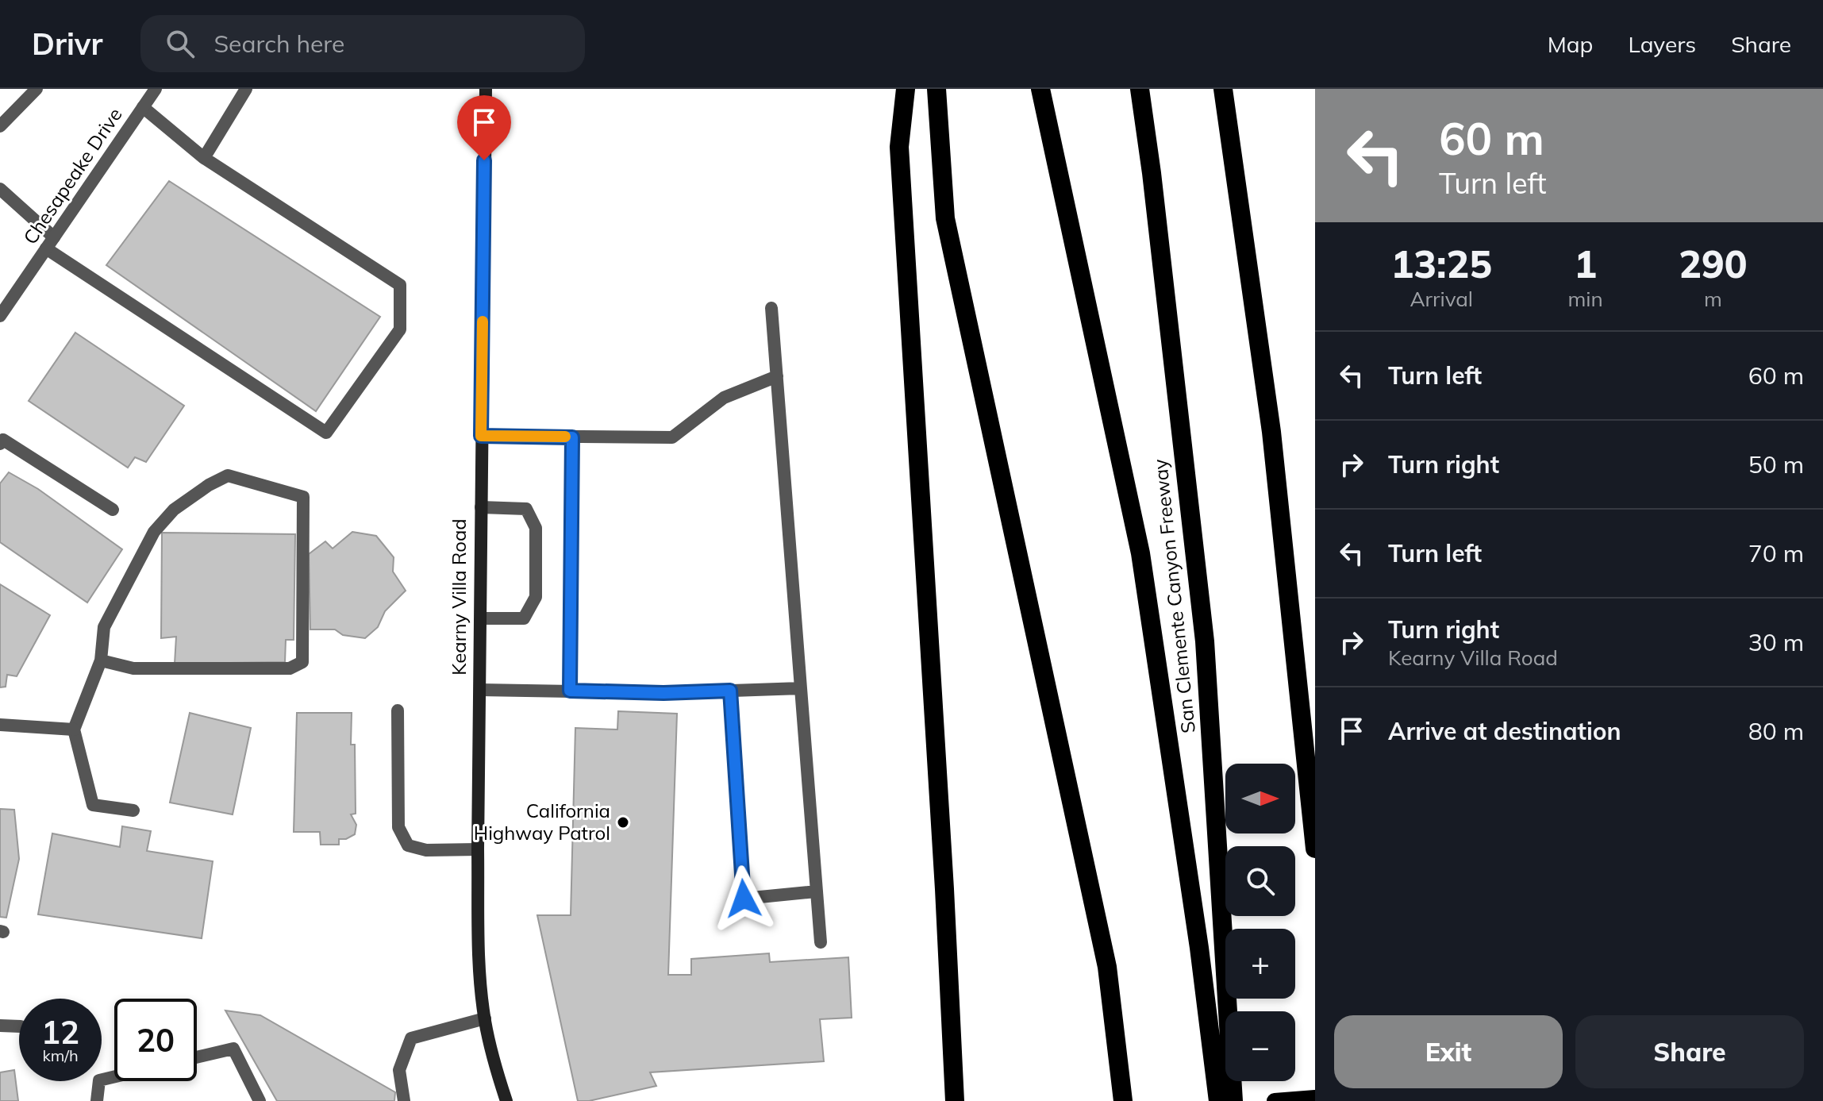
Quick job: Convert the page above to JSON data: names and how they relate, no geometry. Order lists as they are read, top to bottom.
{
  "streets": {
    "highway": ["San Clemente Canyon Freeway"],
    "main road": ["Kearny Villa Road"],
    "street": ["Chesapeake Drive"]
  },
  "places": ["California Highway Patrol"],
  "north": "right",
  "page": {
    "header": "Drivr",
    "search": "Search here",
    "nav": ["Map", "Layers", "Share"],
    "turn": ["60 m", "Turn left"],
    "eta": [
      "13:25",
      "Arrival",
      "1",
      "min",
      "290",
      "m"
    ],
    "list": [
      {
        "name": "Turn left",
        "value": "60 m"
      },
      {
        "name": "Turn right",
        "value": "50 m"
      },
      {
        "name": "Turn left",
        "value": "70 m"
      },
      {
        "name": "Turn right",
        "note": "Kearny Villa Road",
        "value": "30 m"
      },
      {
        "name": "Arrive at destination",
        "value": "80 m"
      }
    ],
    "map_buttons": ["+", "−"],
    "speed": "12 km/h",
    "limit": "20",
    "buttons": ["Exit", "Share"]
  }
}
